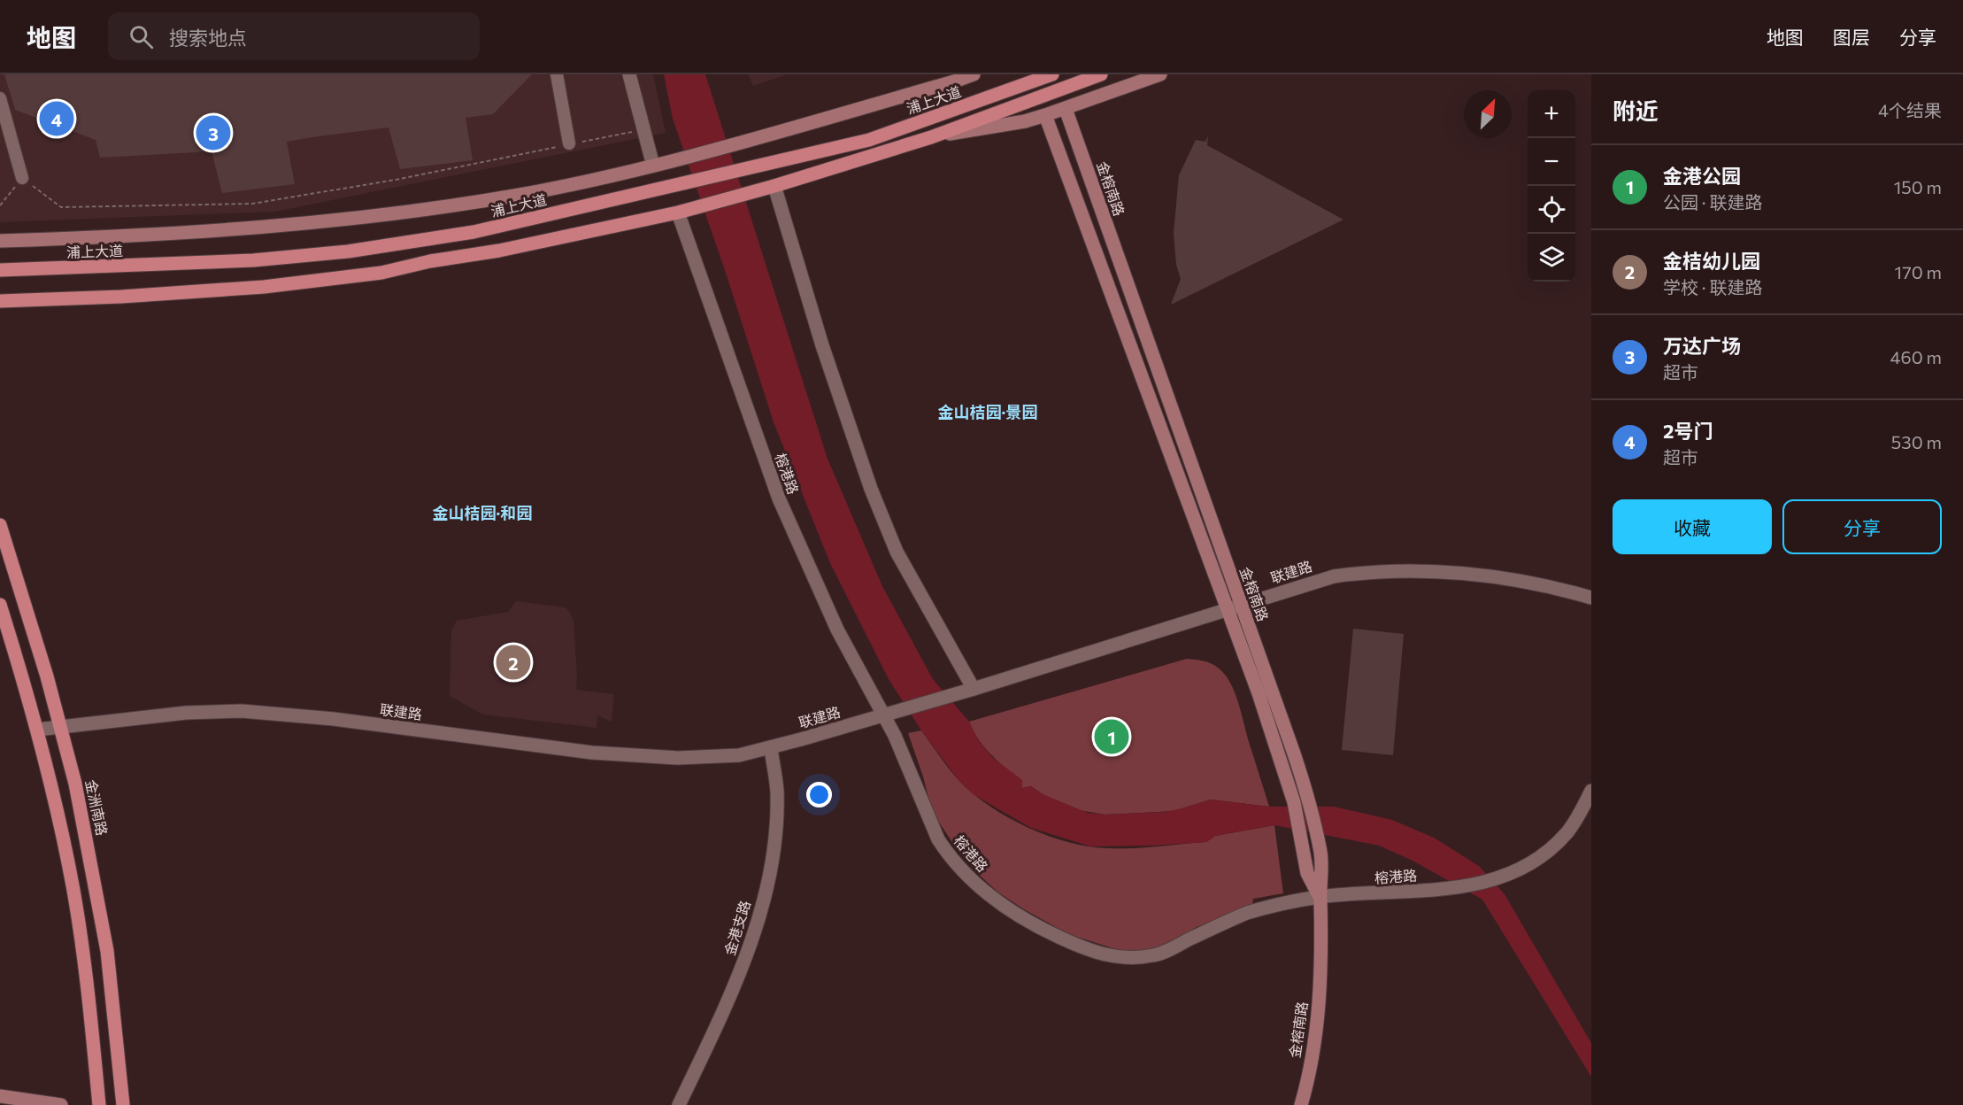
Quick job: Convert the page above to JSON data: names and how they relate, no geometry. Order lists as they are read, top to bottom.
{
  "streets": {
    "main road": ["浦上大道", "金榕南路", "金洲南路"],
    "street": ["榕港路", "联建路", "金港支路"]
  },
  "crossings": [
    ["金榕南路", "榕港路"],
    ["金榕南路", "联建路"],
    ["榕港路", "联建路"],
    ["联建路", "金洲南路"],
    ["联建路", "金港支路"]
  ],
  "districts": ["金山桔园·景园", "金山桔园·和园"],
  "north": "top right",
  "page": {
    "header": "地图",
    "search": "搜索地点",
    "nav": ["地图", "图层", "分享"],
    "heading": ["附近", "4个结果"],
    "map_buttons": ["+", "−"],
    "pins": [
      "4",
      "3",
      "2",
      "1"
    ],
    "list": [
      {
        "mark": "1",
        "name": "金港公园",
        "note": "公园 · 联建路",
        "value": "150 m"
      },
      {
        "mark": "2",
        "name": "金桔幼儿园",
        "note": "学校 · 联建路",
        "value": "170 m"
      },
      {
        "mark": "3",
        "name": "万达广场",
        "note": "超市",
        "value": "460 m"
      },
      {
        "mark": "4",
        "name": "2号门",
        "note": "超市",
        "value": "530 m"
      }
    ],
    "buttons": ["收藏", "分享"]
  }
}
